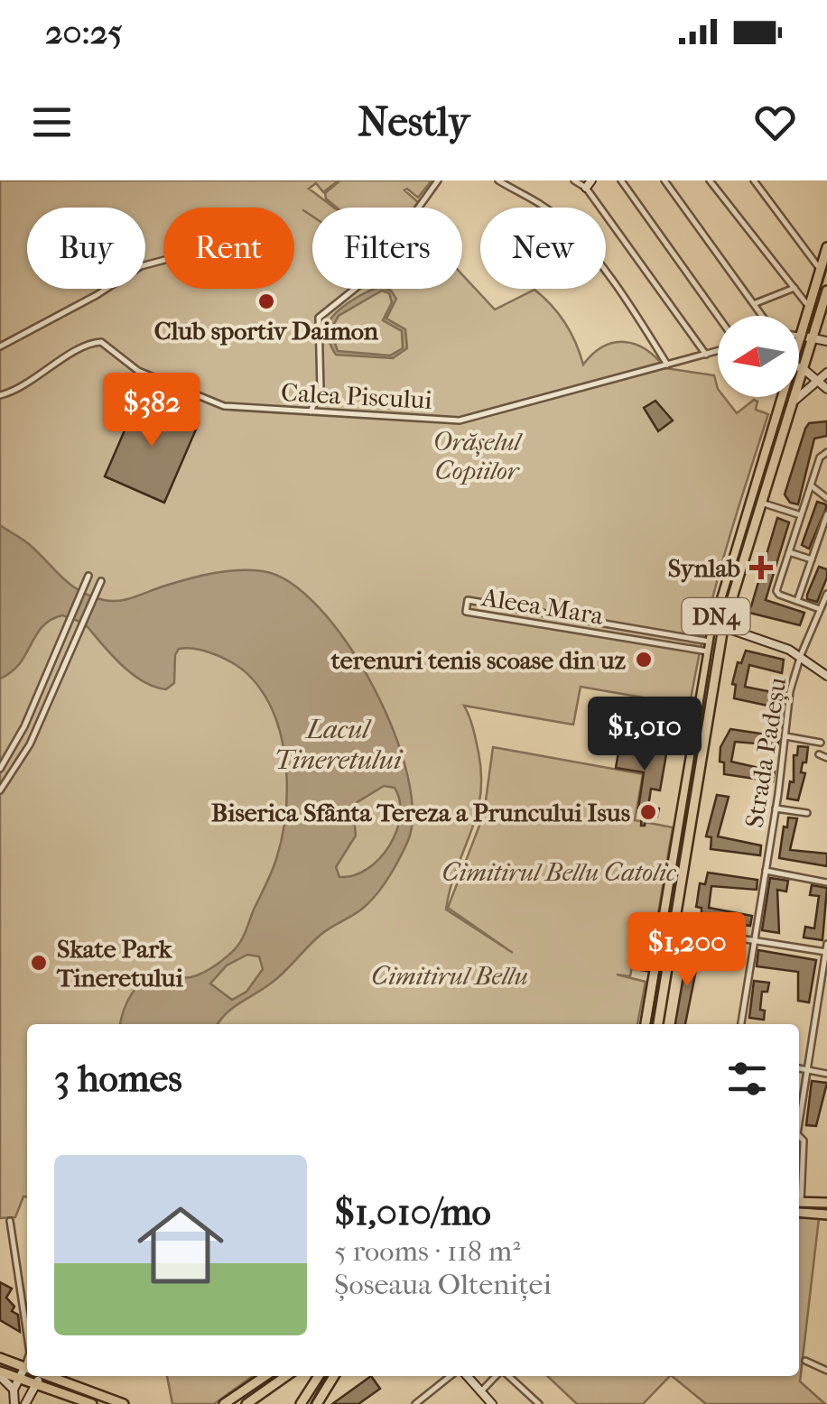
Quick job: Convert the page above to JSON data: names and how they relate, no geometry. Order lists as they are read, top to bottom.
{
  "streets": {
    "main road": ["DN4"],
    "street": ["Calea Piscului", "Aleea Mara", "Strada Padeșu"]
  },
  "crossings": [
    ["Aleea Mara", "DN4"]
  ],
  "water": ["Lacul Tineretului"],
  "parks": ["Orășelul Copiilor", "Cimitirul Bellu Catolic", "Cimitirul Bellu"],
  "places": {
    "other": [
      "Club sportiv Daimon",
      "terenuri tenis scoase din uz",
      "Biserica Sfânta Tereza a Pruncului Isus",
      "Skate Park Tineretului"
    ],
    "health": ["Synlab"]
  },
  "north": "left",
  "page": {
    "status": "20:25",
    "header": "Nestly",
    "chip": [
      "Buy",
      "Rent",
      "Filters",
      "New"
    ],
    "price": ["$382", "$1,010", "$1,200"],
    "heading": "3 homes",
    "list": [
      {
        "name": "$1,010/mo",
        "note": "5 rooms · 118 m² · Șoseaua Olteniței"
      }
    ]
  }
}
